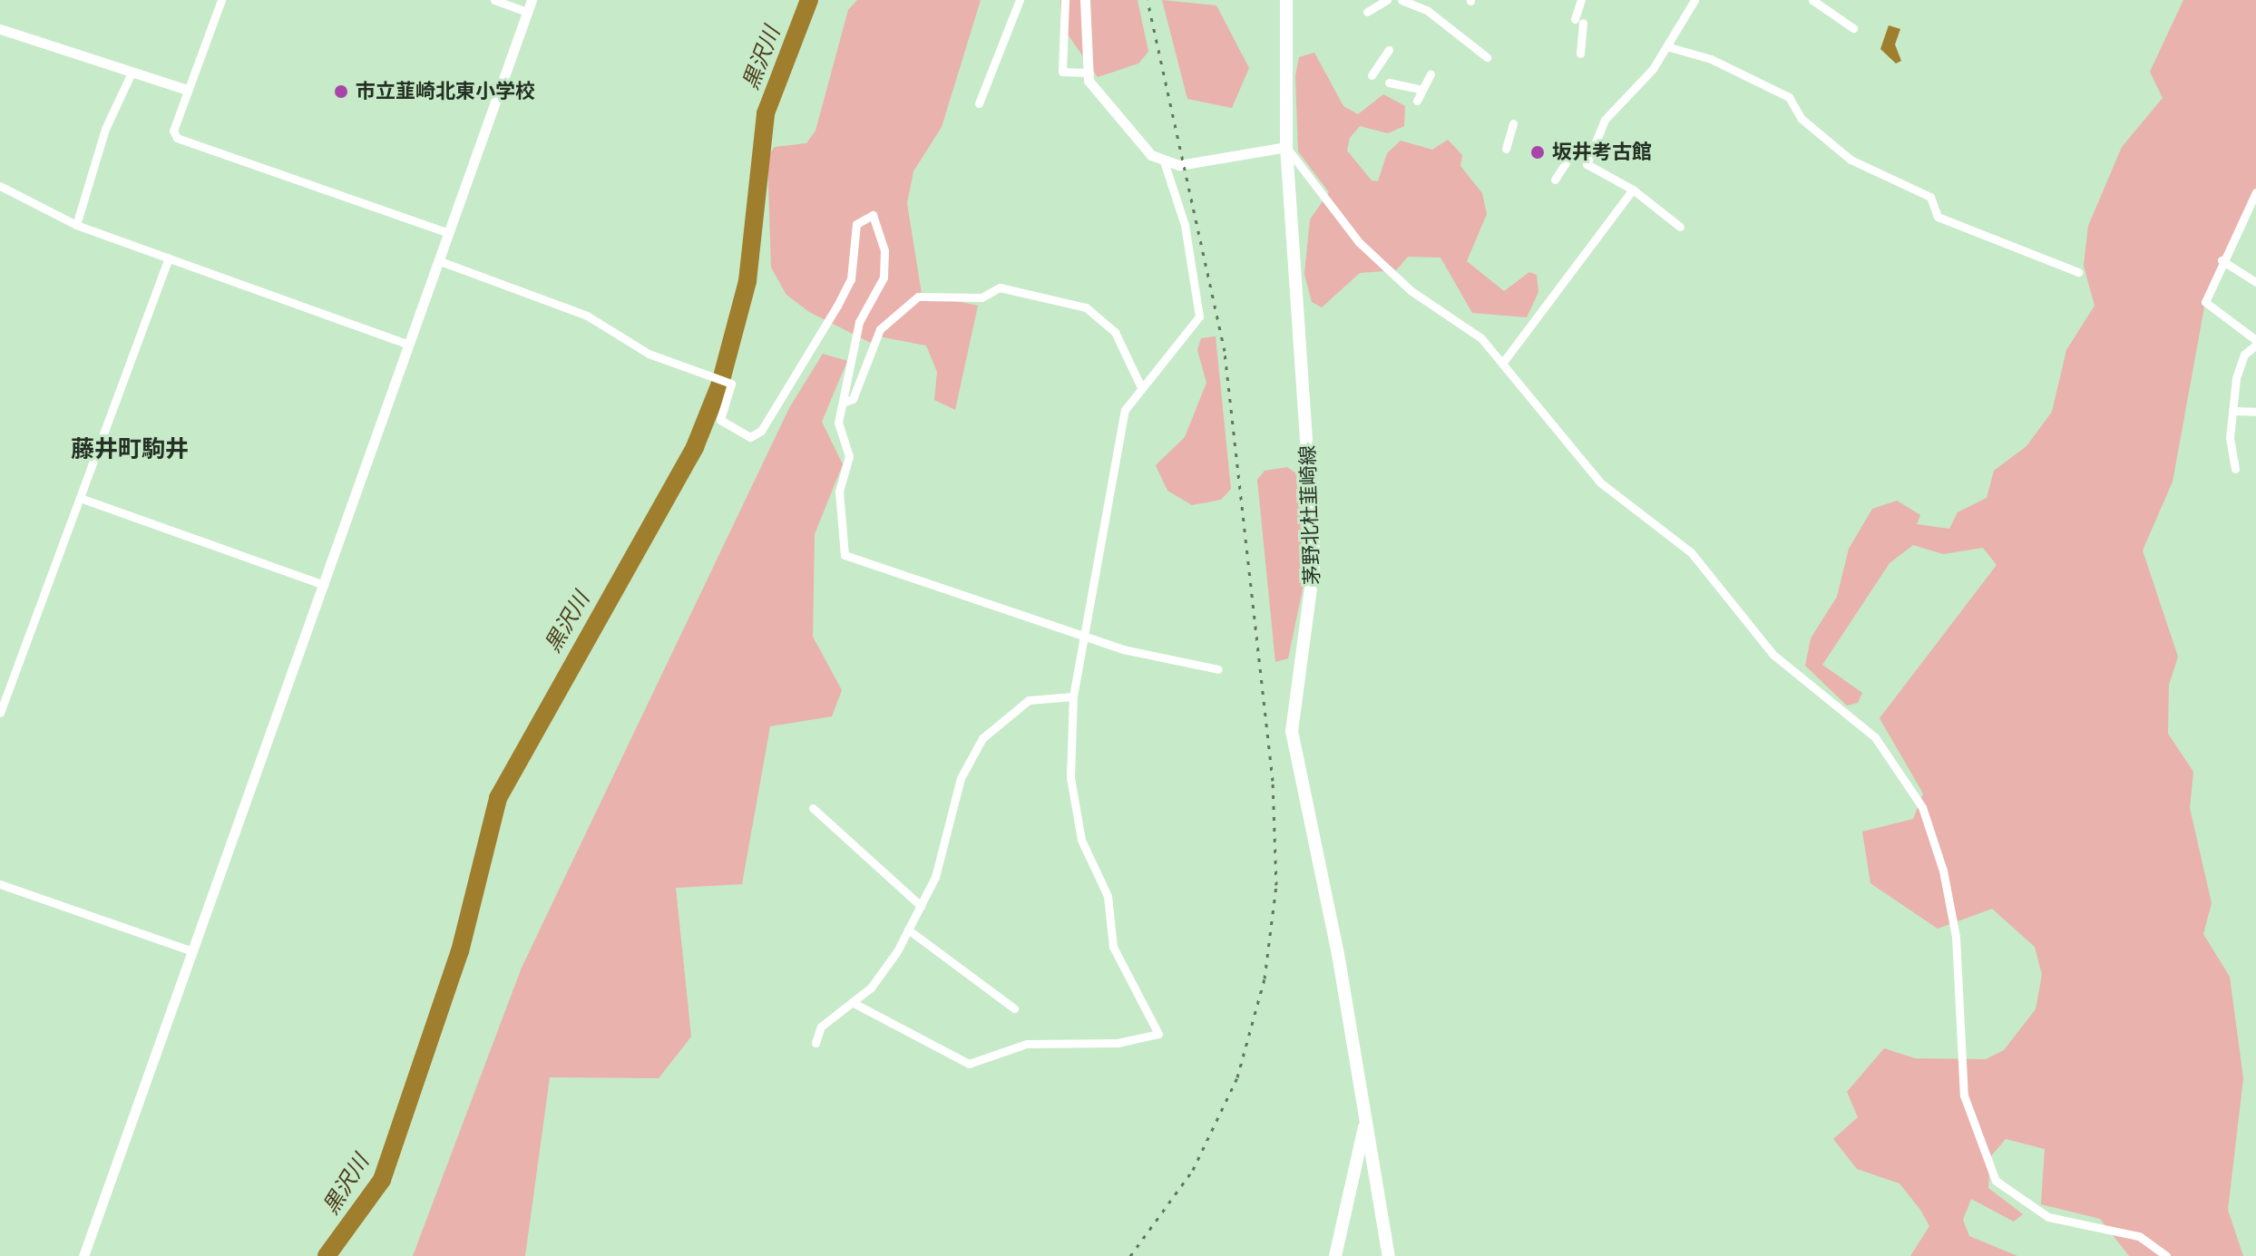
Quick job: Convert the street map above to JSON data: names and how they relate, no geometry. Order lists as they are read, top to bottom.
{
  "streets": {
    "main road": ["茅野北杜韮崎線"]
  },
  "districts": ["藤井町駒井"],
  "water": ["黒沢川"],
  "places": ["市立韮崎北東小学校", "坂井考古館"]
}
